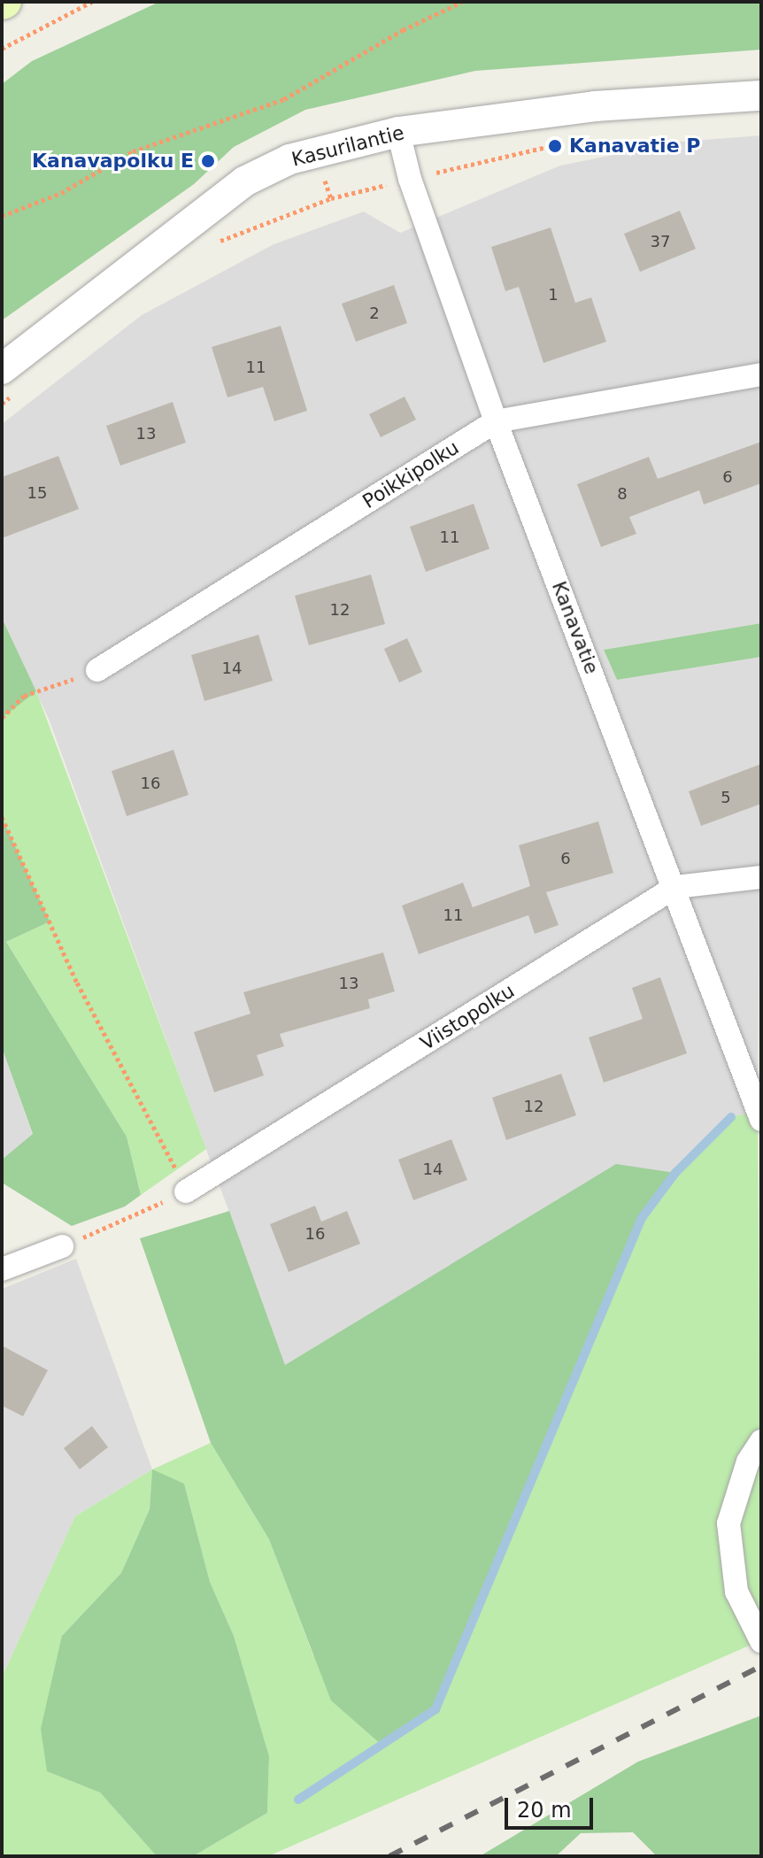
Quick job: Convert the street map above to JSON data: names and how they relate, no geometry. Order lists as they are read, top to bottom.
{
  "streets": {
    "street": [
      "Kasurilantie",
      "Poikkipolku",
      "Kanavatie",
      "Viistopolku"
    ]
  },
  "crossings": [
    ["Kasurilantie", "Kanavatie"],
    ["Poikkipolku", "Kanavatie"],
    ["Kanavatie", "Viistopolku"]
  ],
  "places": ["Kanavatie P", "Kanavapolku E"],
  "house_numbers": [
    "37",
    "1",
    "2",
    "11",
    "13",
    "6",
    "15",
    "8",
    "11",
    "12",
    "14",
    "16",
    "5",
    "6",
    "11",
    "13",
    "12",
    "14",
    "16"
  ],
  "scale_bar": "20 m"
}
